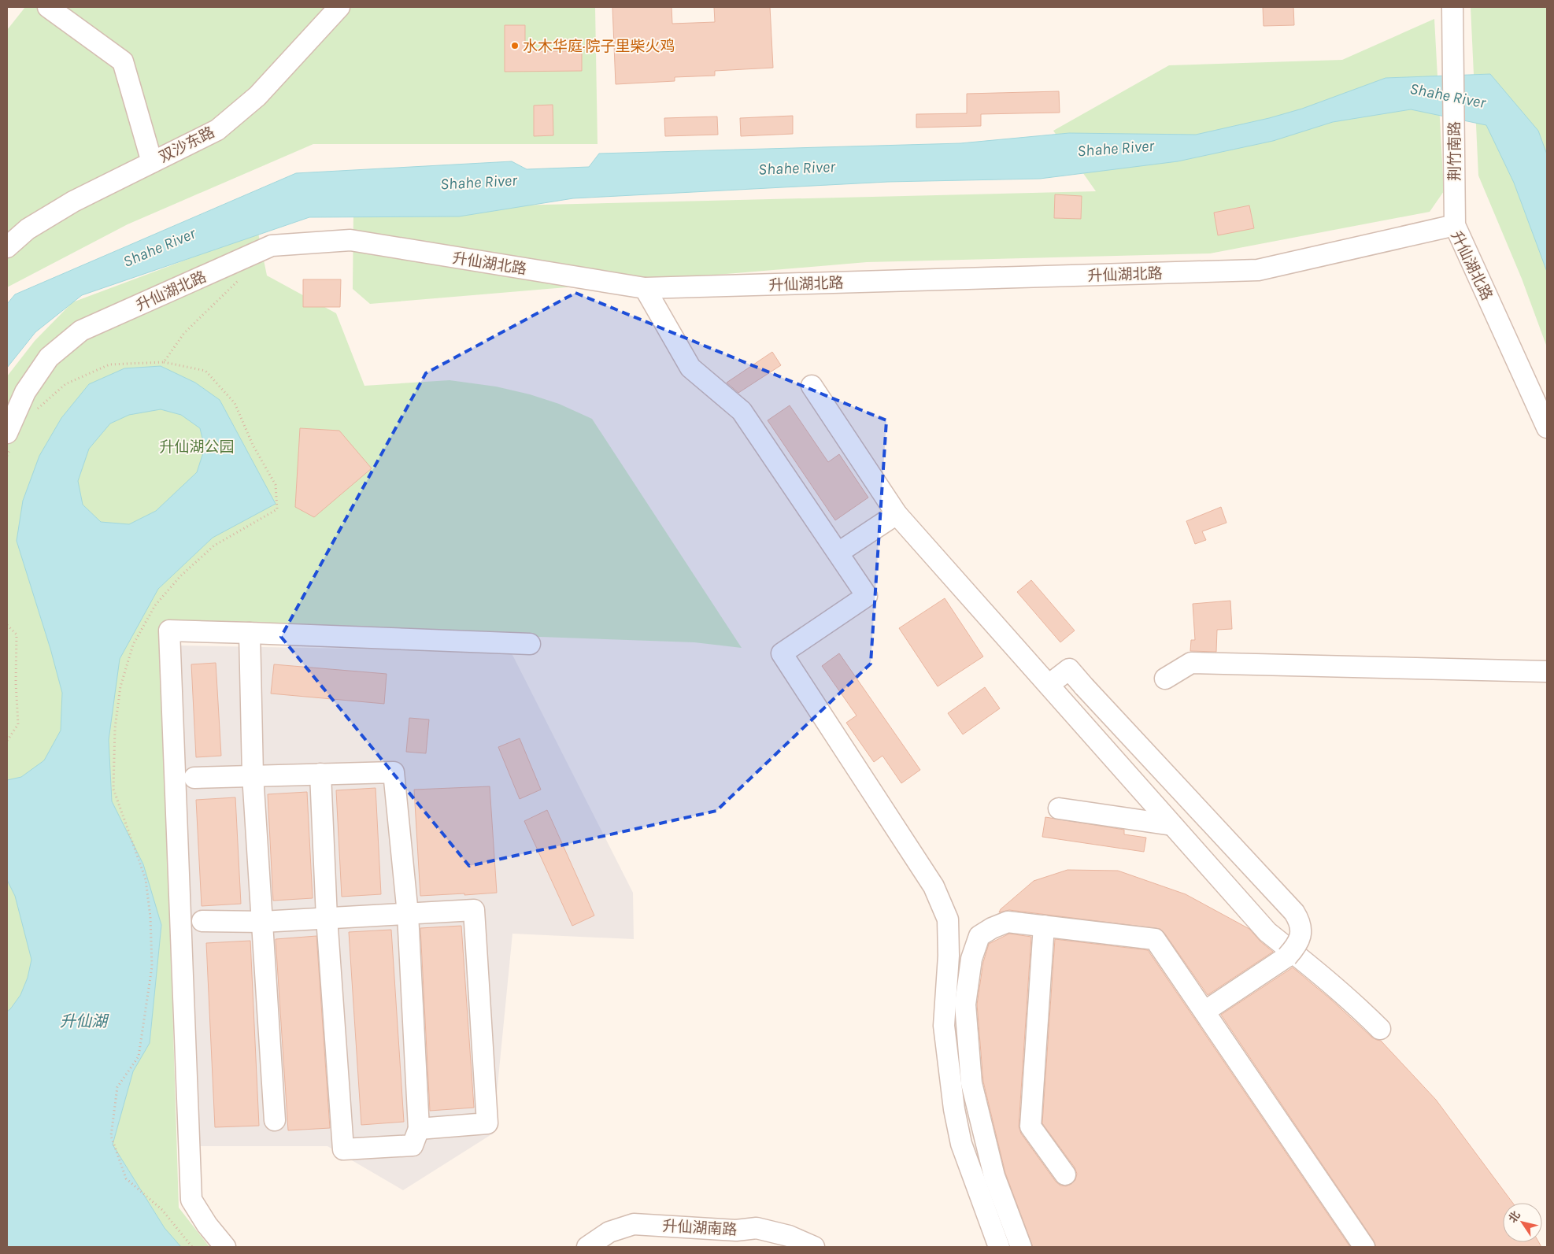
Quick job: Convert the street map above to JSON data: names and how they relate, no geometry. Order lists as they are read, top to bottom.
{
  "streets": {
    "street": [
      "双沙东路",
      "荆竹南路",
      "升仙湖北路",
      "升仙湖南路"
    ]
  },
  "crossings": [
    ["荆竹南路", "升仙湖北路"]
  ],
  "water": ["Shahe River", "升仙湖"],
  "parks": ["升仙湖公园"],
  "places": ["水木华庭·院子里柴火鸡"],
  "north": "top left"
}
